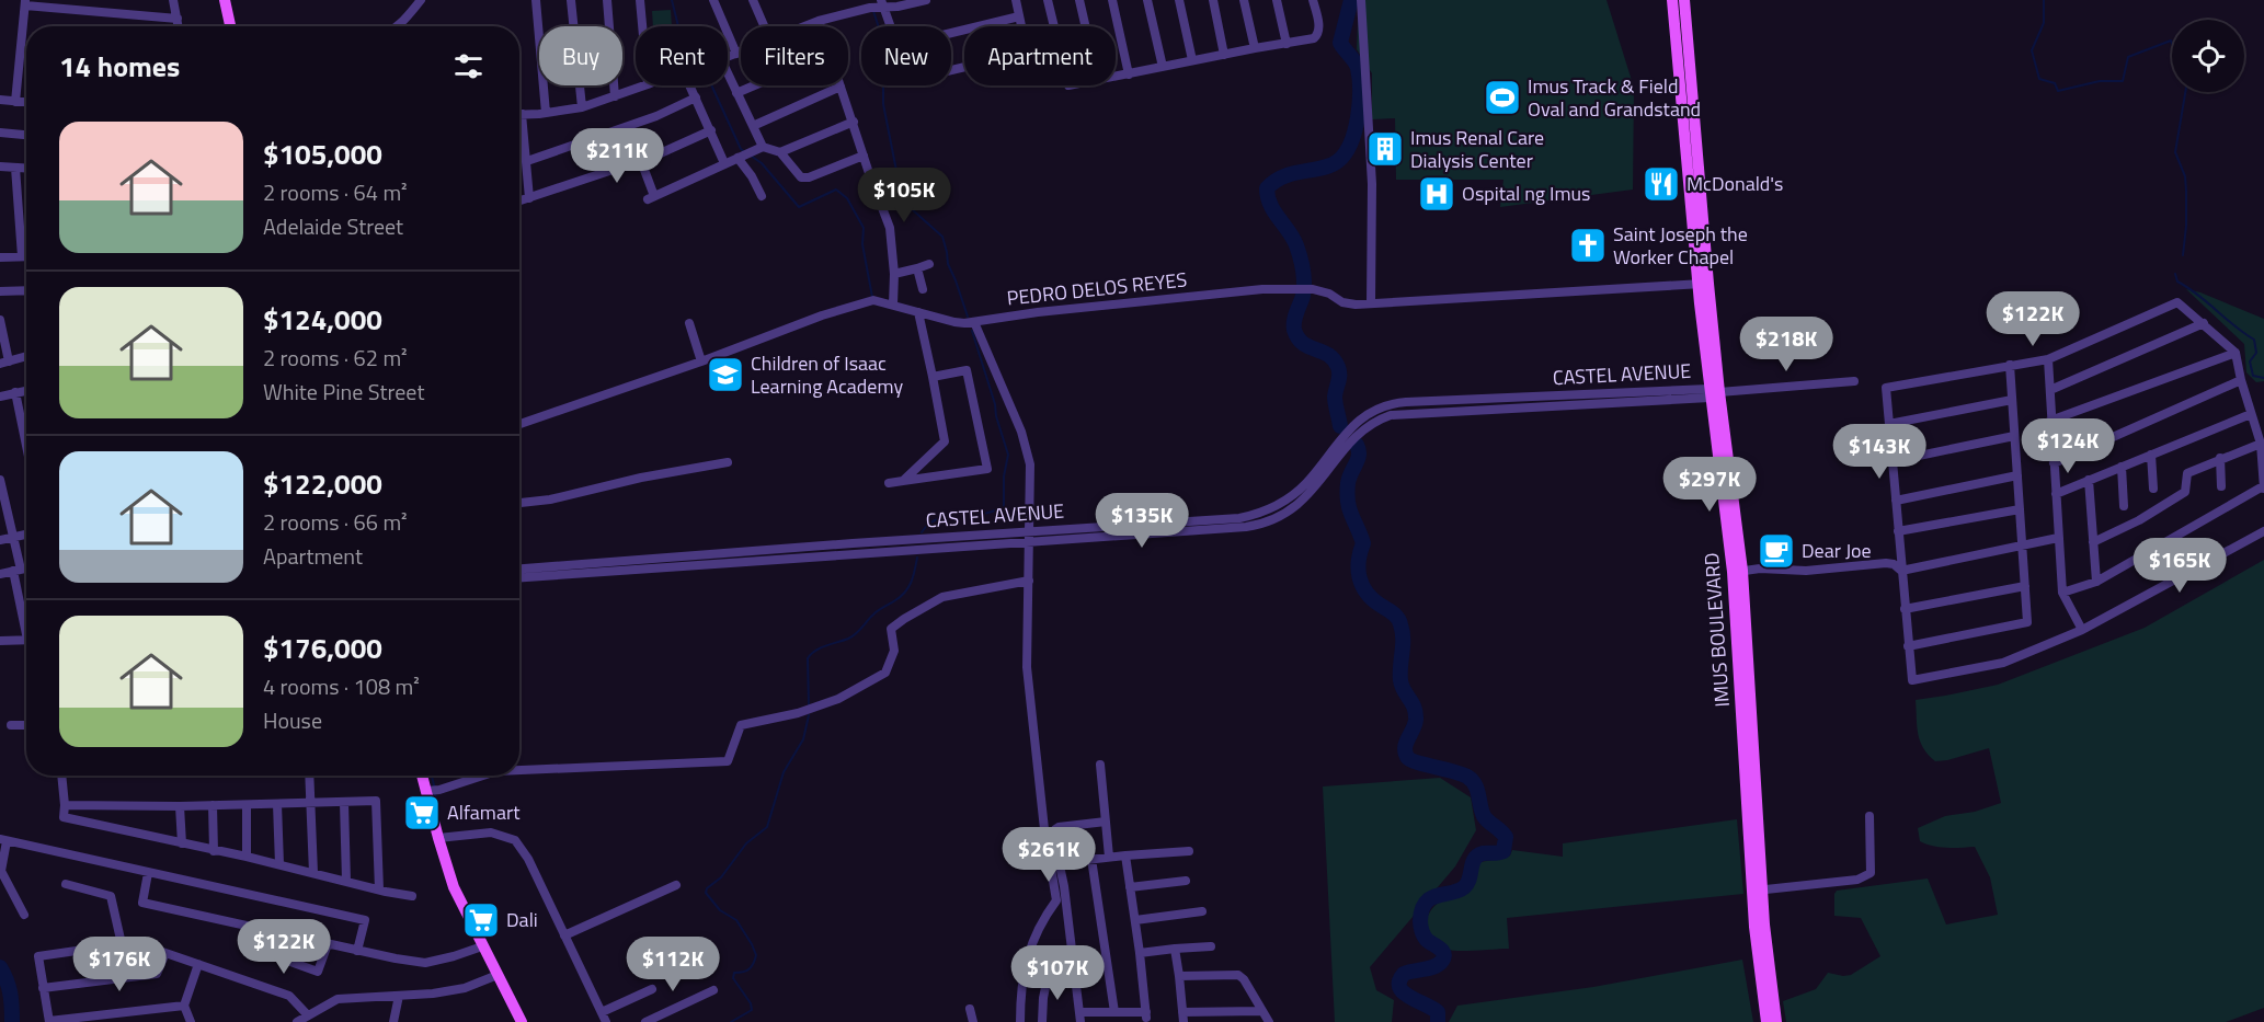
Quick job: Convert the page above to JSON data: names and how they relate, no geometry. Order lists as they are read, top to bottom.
{
  "streets": {
    "main road": ["IMUS BOULEVARD"],
    "street": ["PEDRO DELOS REYES", "CASTEL AVENUE"]
  },
  "crossings": [
    ["PEDRO DELOS REYES", "IMUS BOULEVARD"],
    ["CASTEL AVENUE", "IMUS BOULEVARD"]
  ],
  "places": {
    "sports": ["Imus Track & Field Oval and Grandstand"],
    "building": ["Imus Renal Care Dialysis Center"],
    "restaurant": ["McDonald's"],
    "hospital": ["Ospital ng Imus"],
    "church": ["Saint Joseph the Worker Chapel"],
    "school or university": ["Children of Isaac Learning Academy"],
    "cafe": ["Dear Joe"],
    "supermarket": ["Alfamart", "Dali"]
  },
  "page": {
    "chip": [
      "Buy",
      "Rent",
      "Filters",
      "New",
      "Apartment"
    ],
    "heading": "14 homes",
    "list": [
      {
        "name": "$105,000",
        "note": "2 rooms · 64 m² · Adelaide Street"
      },
      {
        "name": "$124,000",
        "note": "2 rooms · 62 m² · White Pine Street"
      },
      {
        "name": "$122,000",
        "note": "2 rooms · 66 m² · Apartment"
      },
      {
        "name": "$176,000",
        "note": "4 rooms · 108 m² · House"
      }
    ],
    "price": [
      "$211K",
      "$105K",
      "$122K",
      "$218K",
      "$124K",
      "$143K",
      "$297K",
      "$135K",
      "$165K",
      "$261K",
      "$122K",
      "$176K",
      "$112K",
      "$107K"
    ]
  }
}
